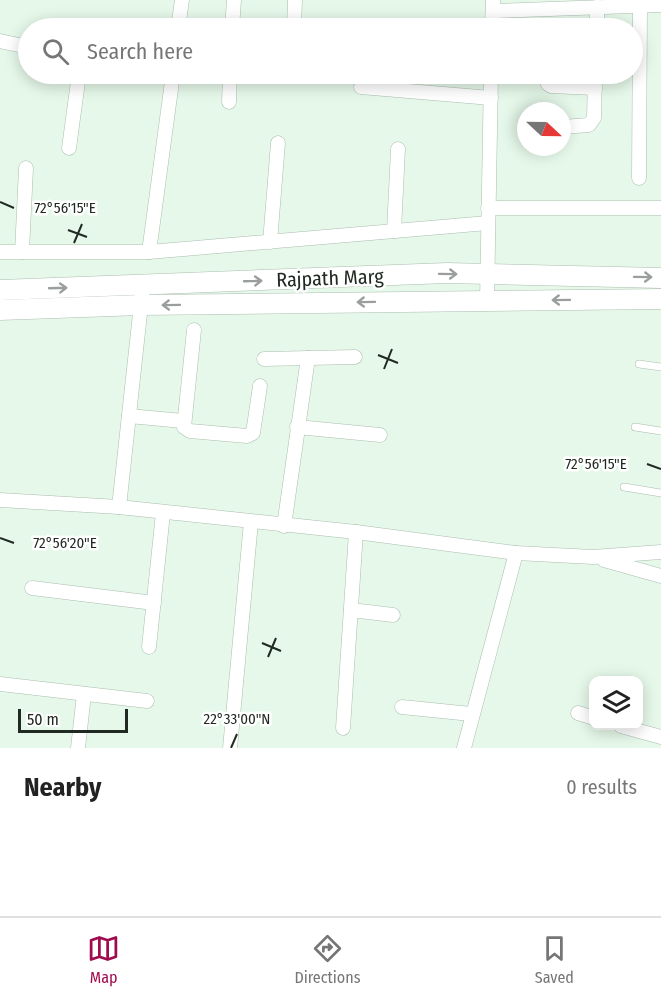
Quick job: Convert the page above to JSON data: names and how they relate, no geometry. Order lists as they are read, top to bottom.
{
  "streets": {
    "main road": ["Rajpath Marg"]
  },
  "scale_bar": "50 m",
  "north": "right",
  "page": {
    "search": "Search here",
    "scale": "50 m",
    "heading": ["Nearby", "0 results"],
    "nav": ["Map", "Directions", "Saved"]
  },
  "coordinates": ["72°56'15\"E", "72°56'20\"E", "22°33'00\"N"]
}
